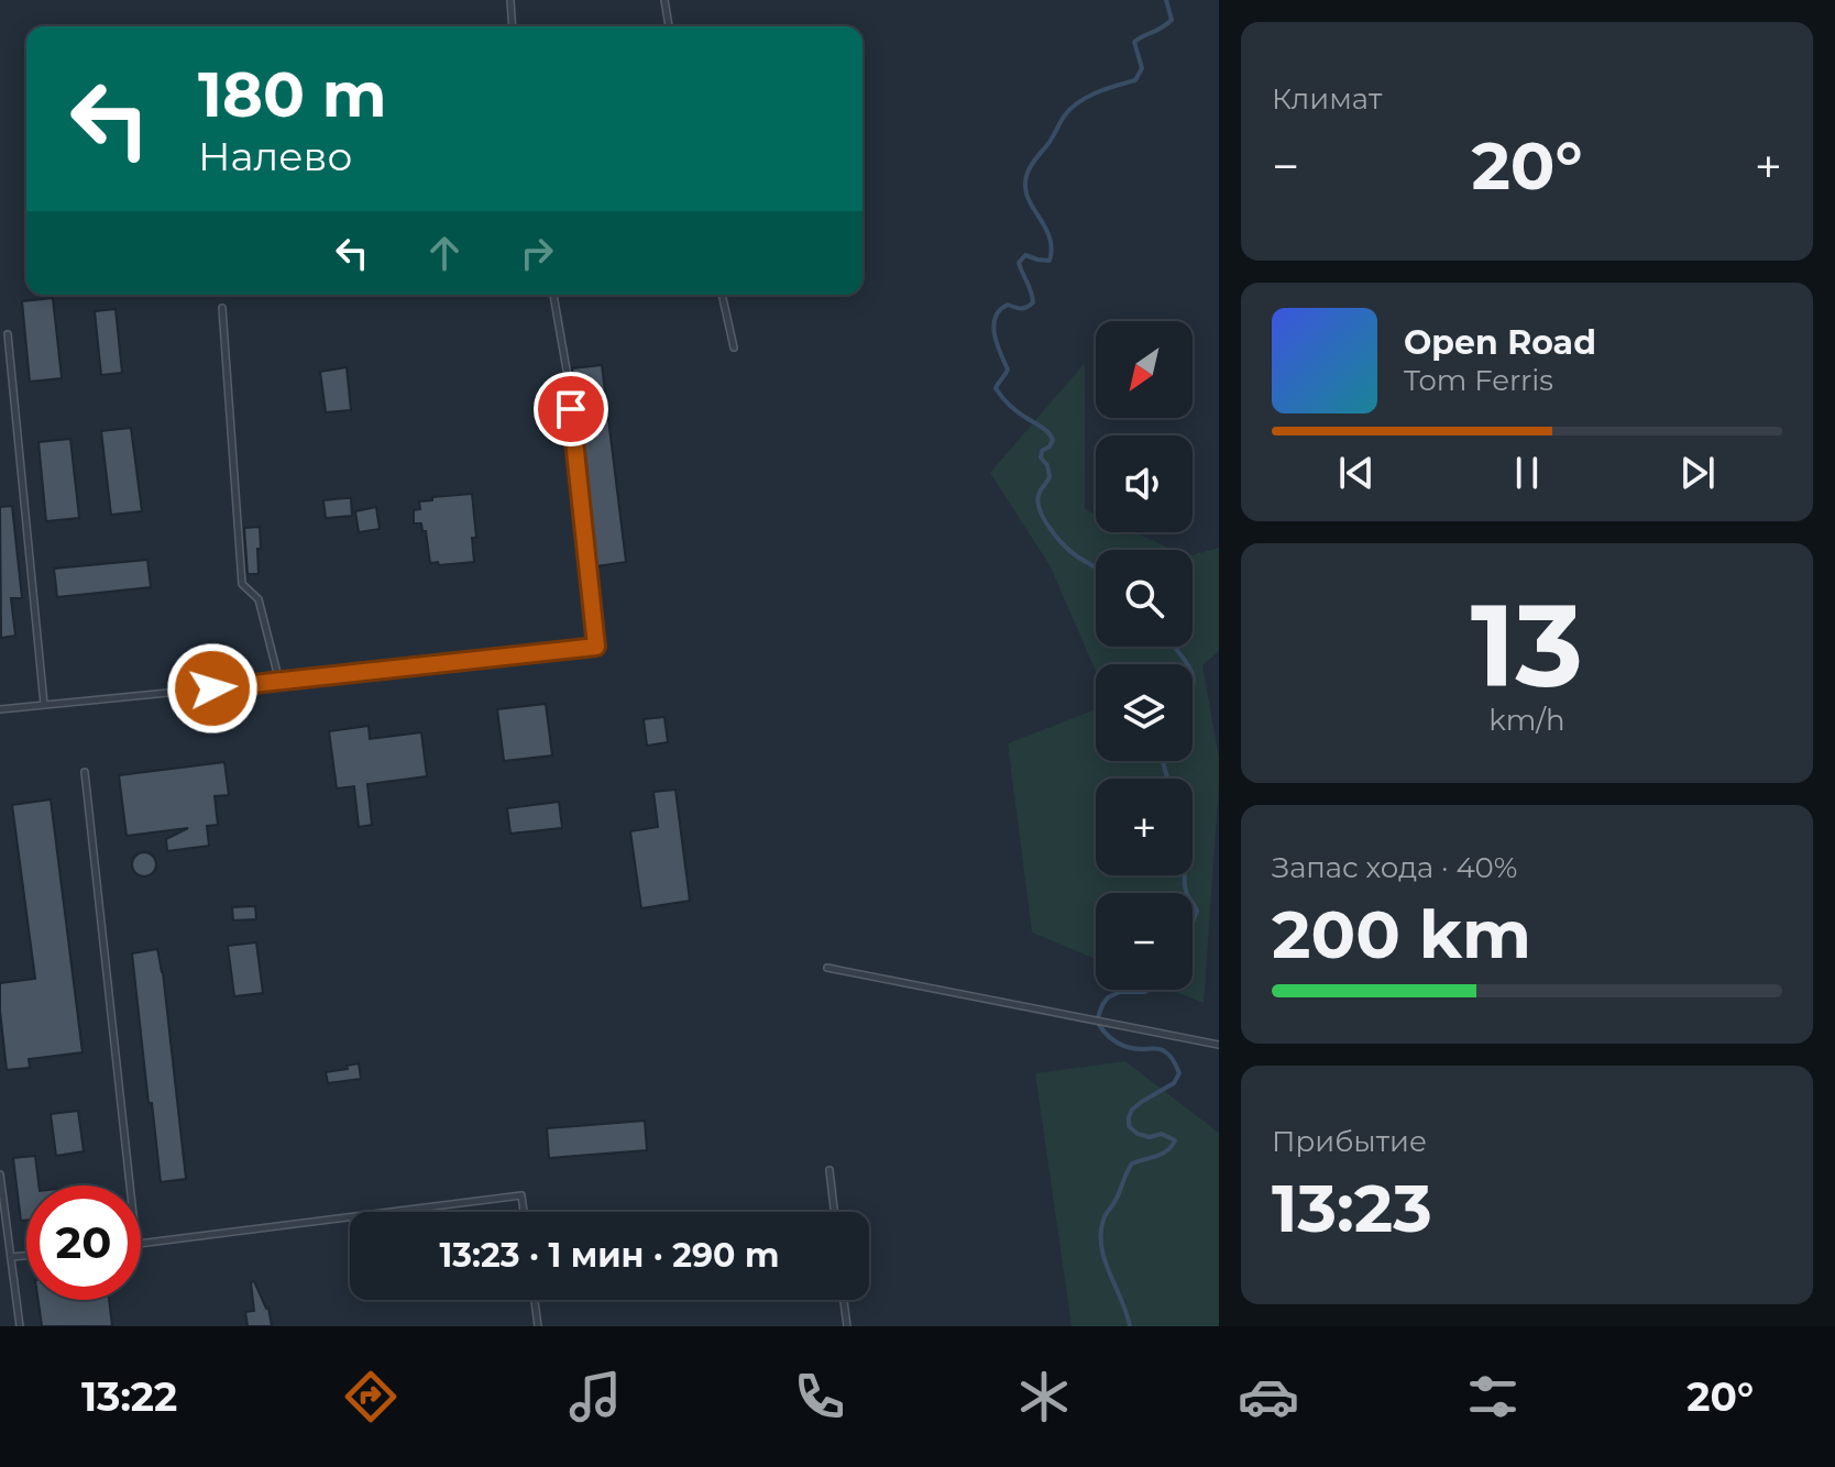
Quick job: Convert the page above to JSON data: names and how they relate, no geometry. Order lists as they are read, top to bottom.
{
  "north": "bottom left",
  "page": {
    "tile": [
      "Климат",
      ["13", "km/h"],
      ["Запас хода · 40%", "200 km"],
      ["Прибытие", "13:23"]
    ],
    "turn": ["180 m", "Налево"],
    "heat": ["−", "20°", "+"],
    "song": ["Open Road", "Tom Ferris"],
    "map_buttons": ["+", "−"],
    "limit": "20",
    "trip": "13:23 · 1 мин · 290 m",
    "tabs": ["13:22", "20°"]
  }
}
